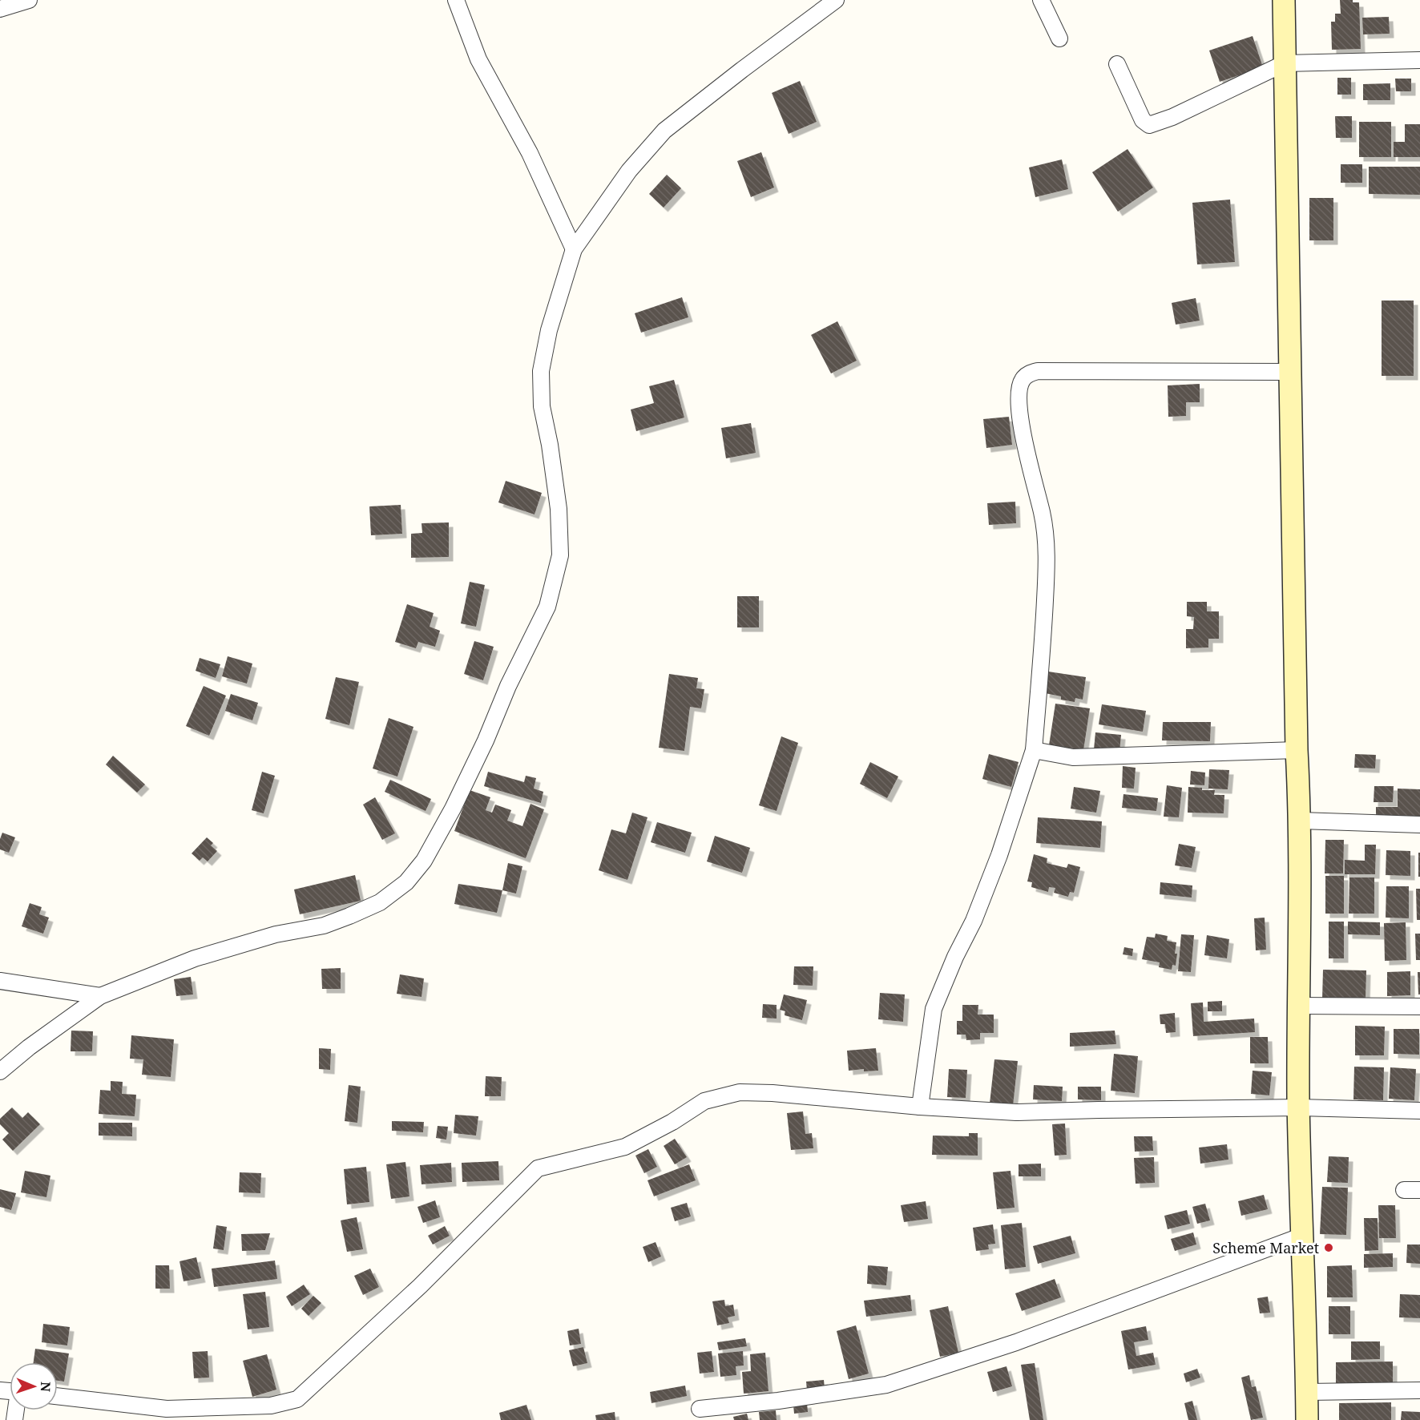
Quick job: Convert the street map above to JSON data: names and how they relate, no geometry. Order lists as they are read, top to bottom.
{
  "places": ["Scheme Market"],
  "north": "right"
}
